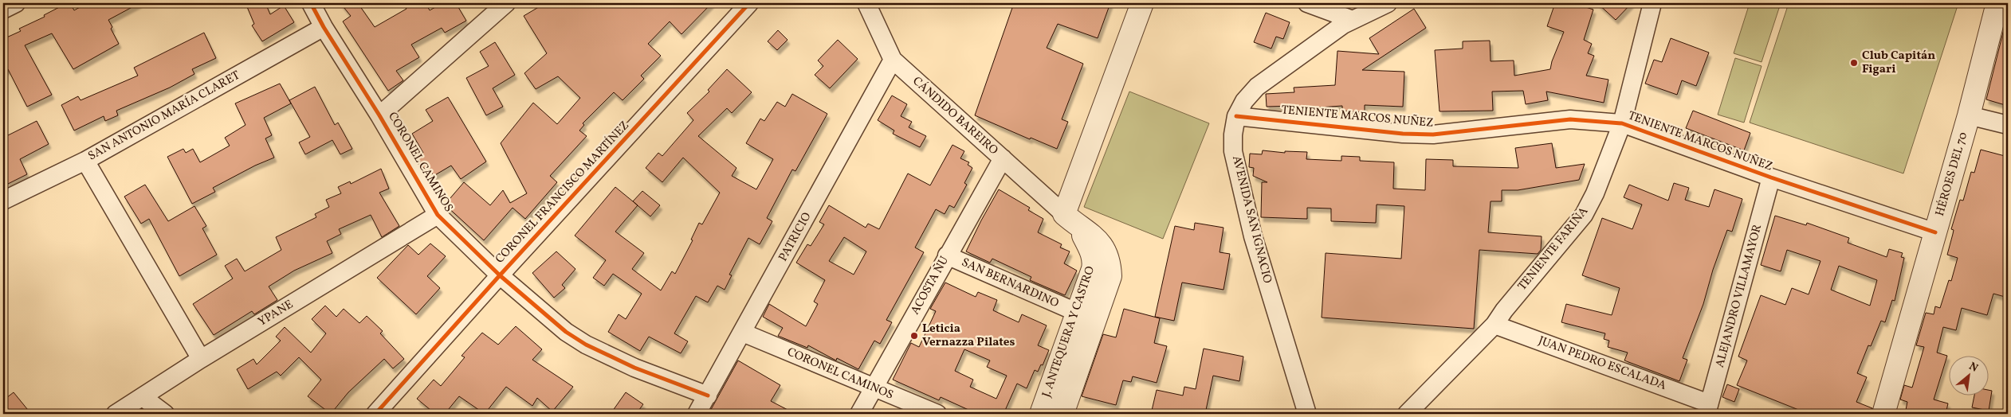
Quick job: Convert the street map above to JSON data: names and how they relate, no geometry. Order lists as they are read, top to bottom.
{
  "streets": {
    "street": [
      "SAN ANTONIO MARÍA CLARET",
      "CÁNDIDO BAREIRO",
      "TENIENTE MARCOS NUÑEZ",
      "CORONEL CAMINOS",
      "HÉROES DEL 70",
      "CORONEL FRANCISCO MARTÍNEZ",
      "AVENIDA SAN IGNACIO",
      "PATRICIO",
      "TENIENTE FARIÑA",
      "SAN BERNARDINO",
      "ACOSTA ÑU",
      "ALEJANDRO VILLAMAYOR",
      "YPANE",
      "J. ANTEQUERA Y CASTRO",
      "JUAN PEDRO ESCALADA"
    ]
  },
  "crossings": [
    ["SAN ANTONIO MARÍA CLARET", "CORONEL CAMINOS"],
    ["CÁNDIDO BAREIRO", "PATRICIO"],
    ["CÁNDIDO BAREIRO", "ACOSTA ÑU"],
    ["CÁNDIDO BAREIRO", "J. ANTEQUERA Y CASTRO"],
    ["TENIENTE MARCOS NUÑEZ", "HÉROES DEL 70"],
    ["TENIENTE MARCOS NUÑEZ", "AVENIDA SAN IGNACIO"],
    ["TENIENTE MARCOS NUÑEZ", "TENIENTE FARIÑA"],
    ["TENIENTE MARCOS NUÑEZ", "ALEJANDRO VILLAMAYOR"],
    ["CORONEL CAMINOS", "CORONEL FRANCISCO MARTÍNEZ"],
    ["CORONEL CAMINOS", "PATRICIO"],
    ["CORONEL CAMINOS", "ACOSTA ÑU"],
    ["CORONEL CAMINOS", "YPANE"],
    ["TENIENTE FARIÑA", "JUAN PEDRO ESCALADA"],
    ["SAN BERNARDINO", "ACOSTA ÑU"],
    ["SAN BERNARDINO", "J. ANTEQUERA Y CASTRO"],
    ["ALEJANDRO VILLAMAYOR", "JUAN PEDRO ESCALADA"]
  ],
  "places": ["Club Capitán Figari", "Leticia Vernazza Pilates"],
  "north": "top right"
}
